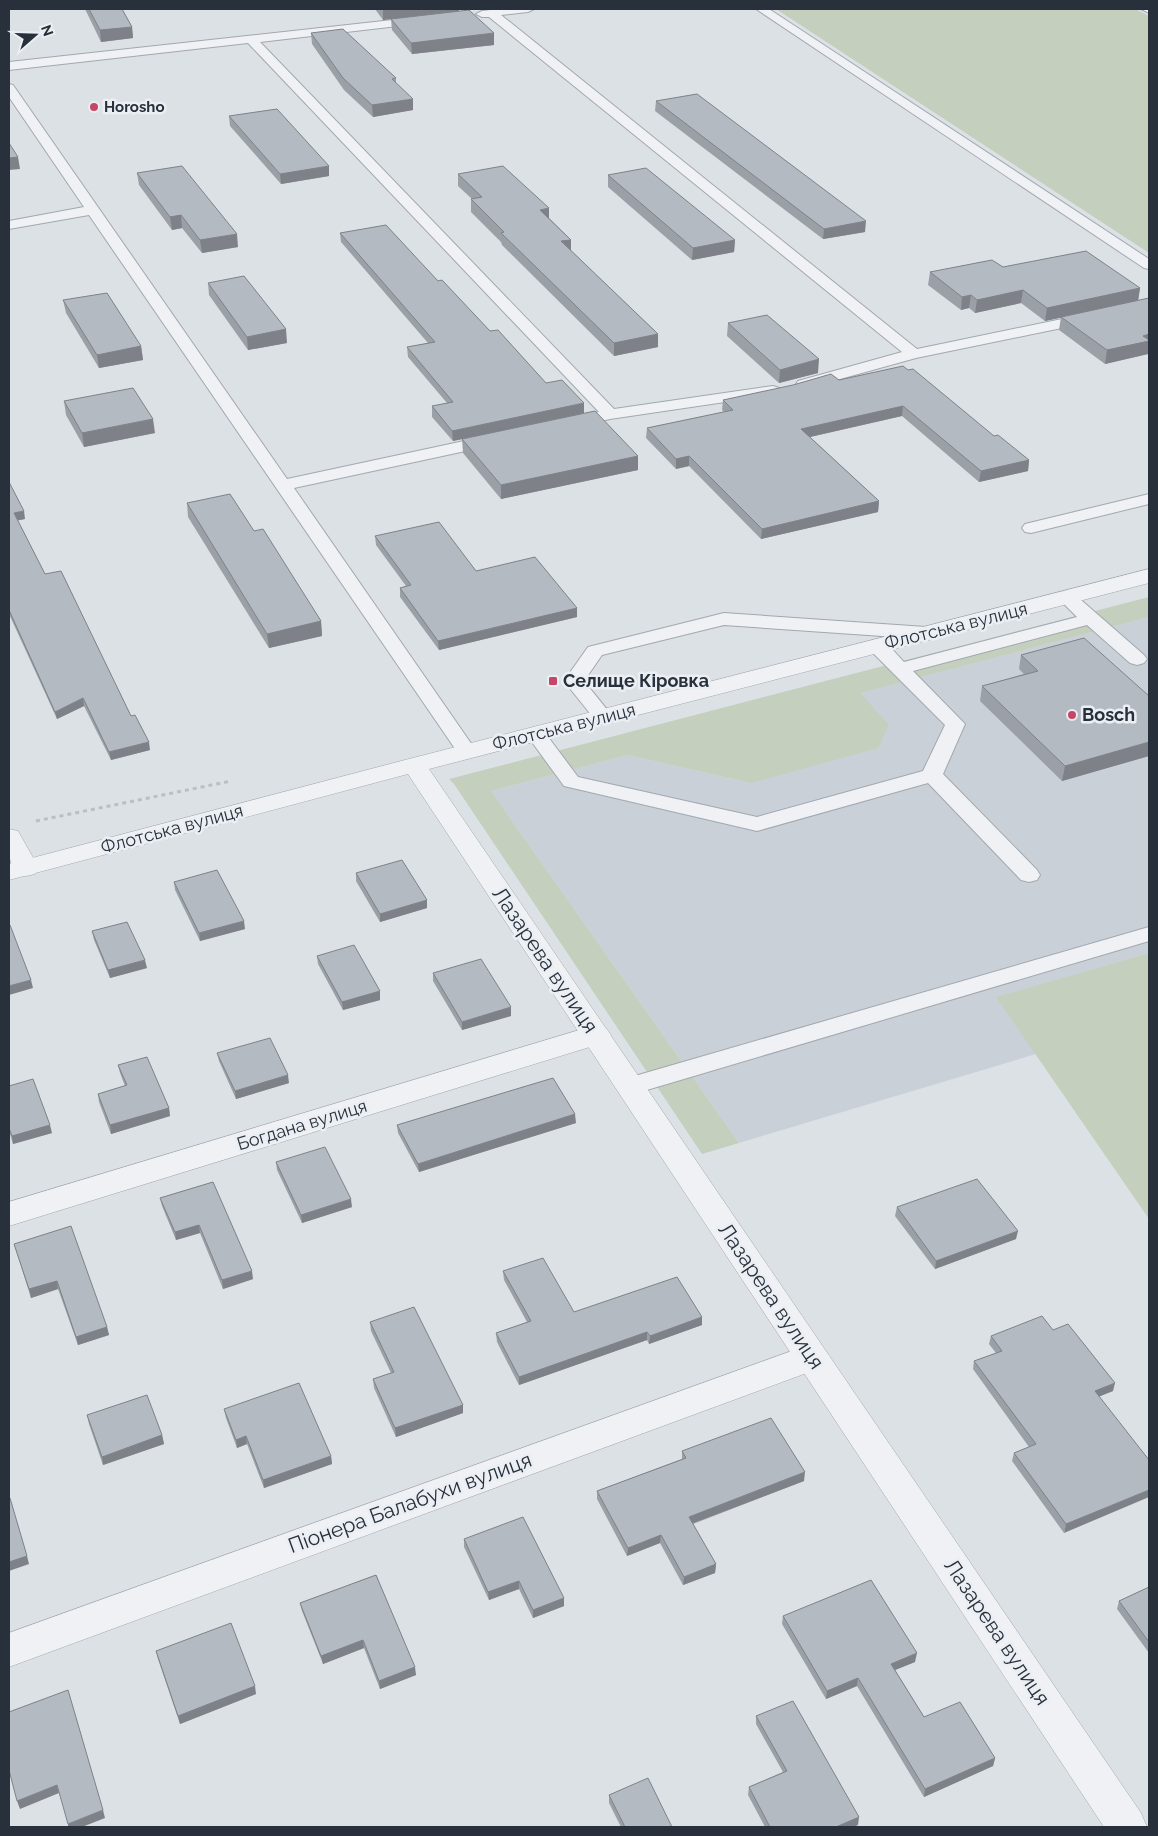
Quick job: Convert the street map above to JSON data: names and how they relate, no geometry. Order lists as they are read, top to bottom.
{
  "streets": {
    "street": [
      "Флотська вулиця",
      "Лазарева вулиця",
      "Богдана вулиця",
      "Піонера Балабухи вулиця"
    ]
  },
  "crossings": [
    ["Флотська вулиця", "Лазарева вулиця"],
    ["Лазарева вулиця", "Богдана вулиця"],
    ["Лазарева вулиця", "Піонера Балабухи вулиця"]
  ],
  "places": {
    "other": ["Horosho", "Bosch"],
    "transit": ["Селище Кіровка"]
  },
  "north": "right"
}
